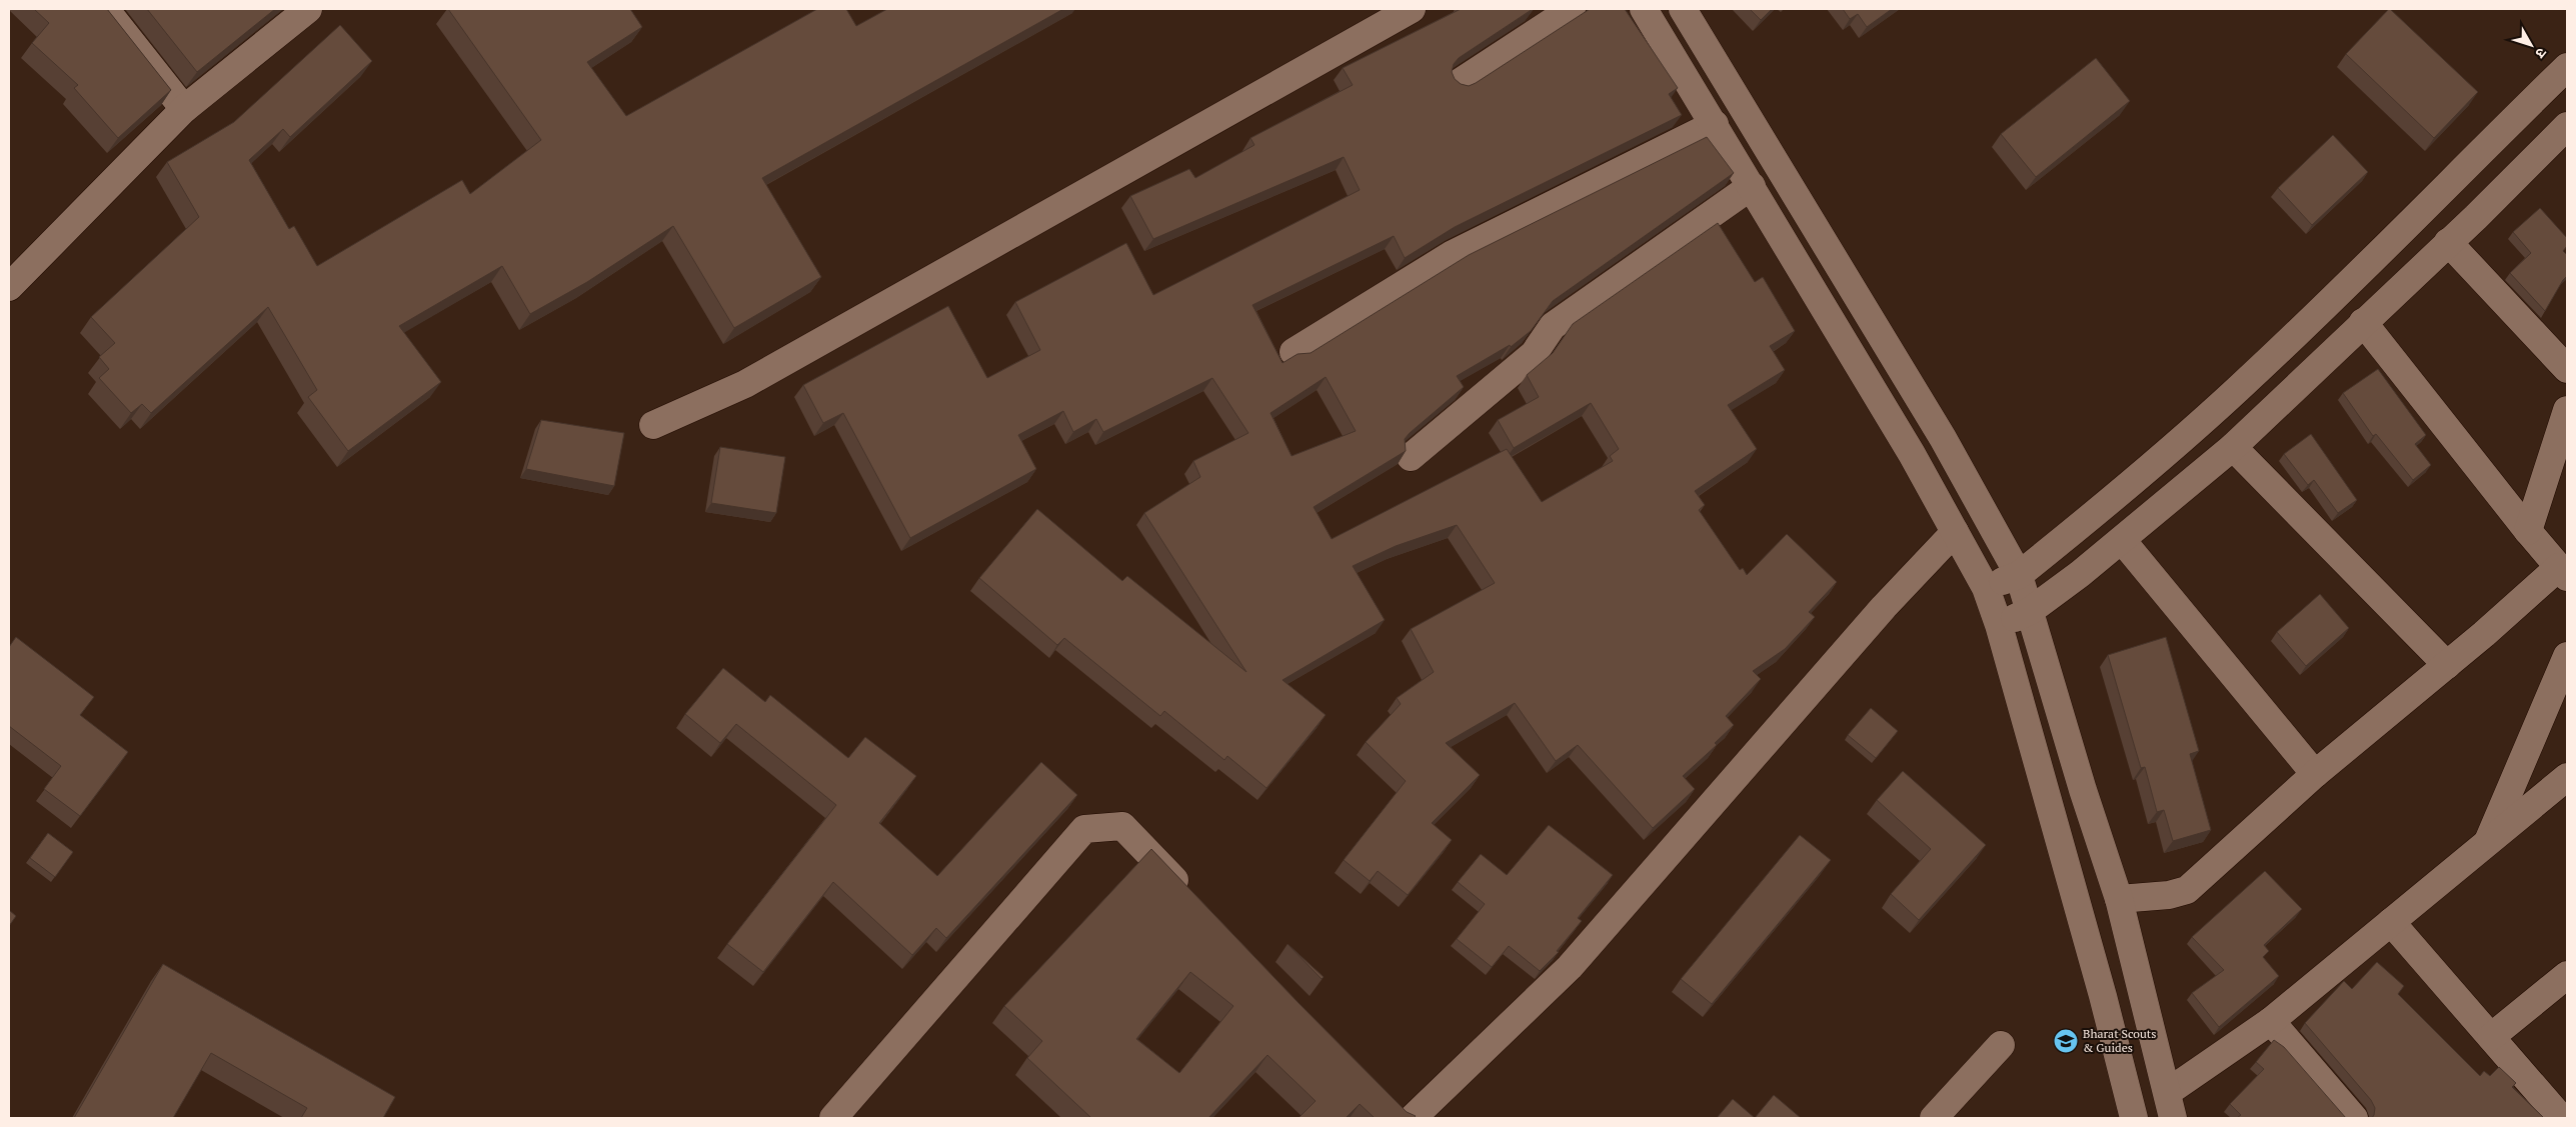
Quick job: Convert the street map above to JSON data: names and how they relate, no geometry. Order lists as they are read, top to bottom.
{
  "places": {
    "school or university": ["Bharat Scouts & Guides"]
  },
  "north": "bottom right"
}
